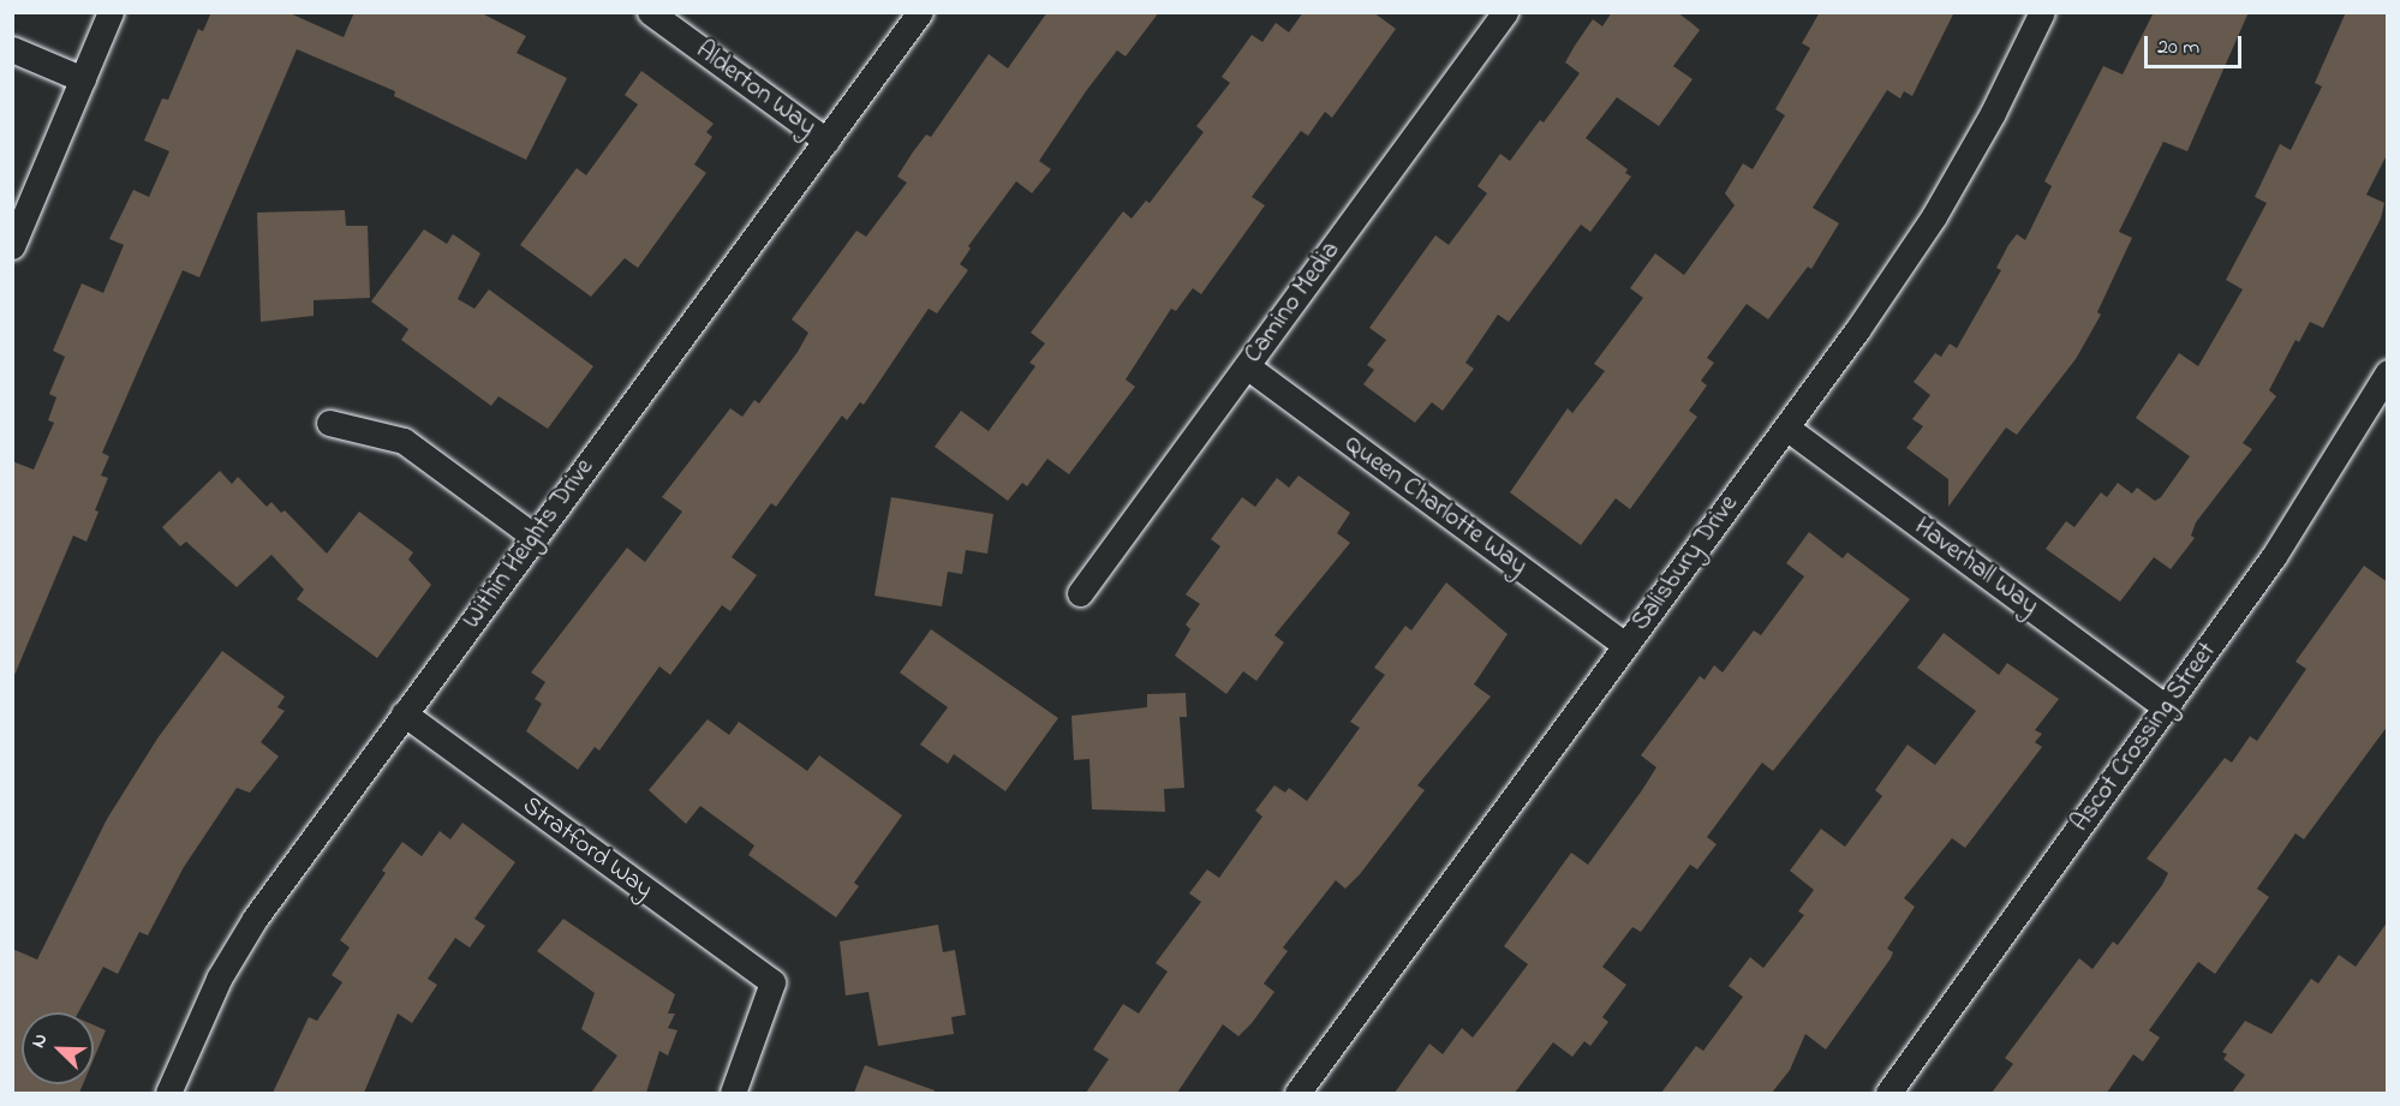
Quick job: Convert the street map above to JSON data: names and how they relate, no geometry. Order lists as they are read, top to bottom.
{
  "streets": {
    "street": [
      "Alderton Way",
      "Camino Media",
      "Queen Charlotte Way",
      "Within Heights Drive",
      "Salisbury Drive",
      "Haverhall Way",
      "Ascot Crossing Street",
      "Stratford Way"
    ]
  },
  "crossings": [
    ["Alderton Way", "Within Heights Drive"],
    ["Camino Media", "Queen Charlotte Way"],
    ["Queen Charlotte Way", "Salisbury Drive"],
    ["Within Heights Drive", "Stratford Way"],
    ["Salisbury Drive", "Haverhall Way"],
    ["Haverhall Way", "Ascot Crossing Street"]
  ],
  "scale_bar": "20 m",
  "north": "top left"
}
